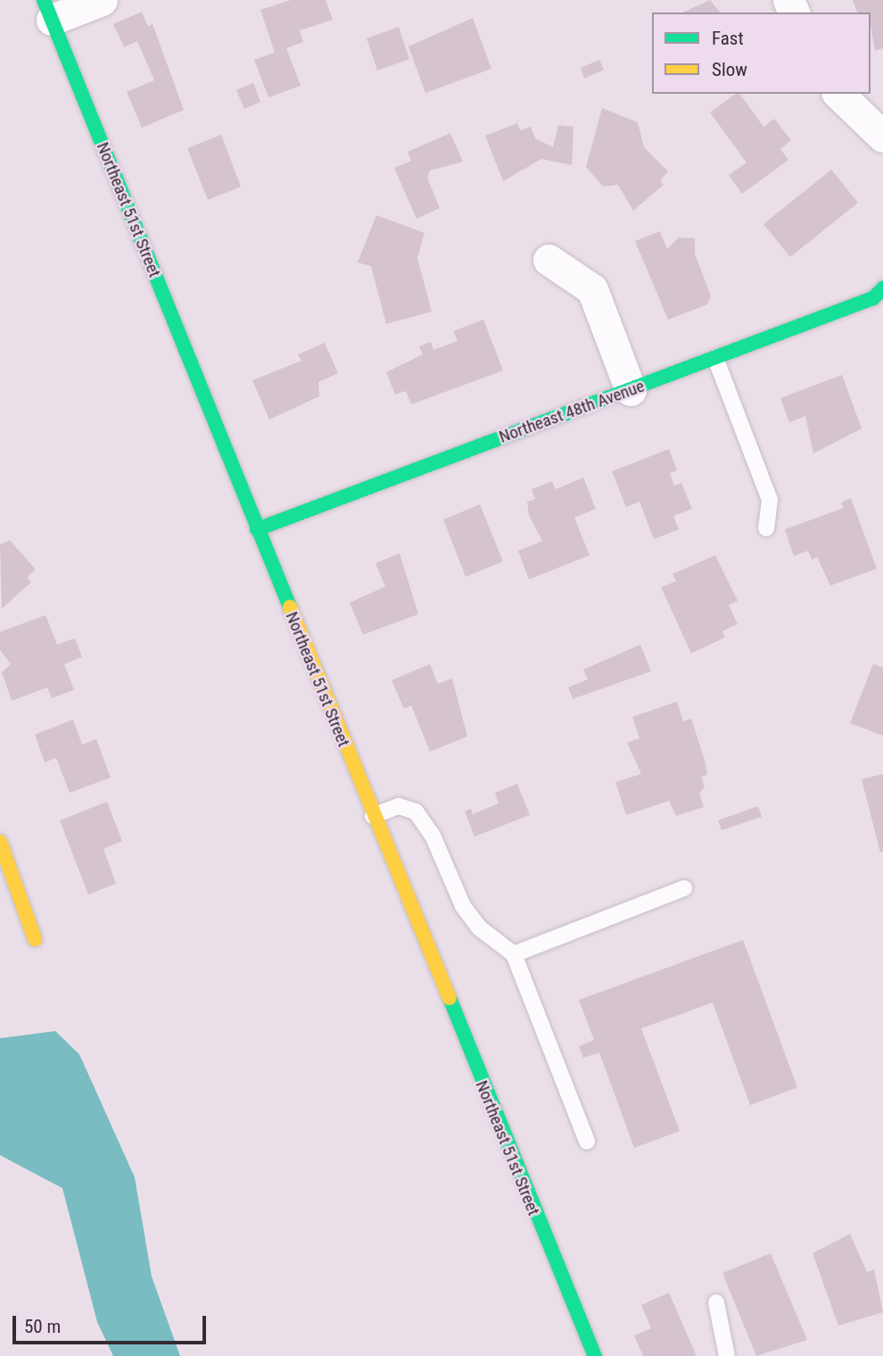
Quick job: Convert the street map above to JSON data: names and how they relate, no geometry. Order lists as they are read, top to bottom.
{
  "streets": {
    "street": ["Northeast 51st Street", "Northeast 48th Avenue"]
  },
  "crossings": [
    ["Northeast 51st Street", "Northeast 48th Avenue"]
  ],
  "legend": ["Fast", "Slow"],
  "scale_bar": "50 m"
}
